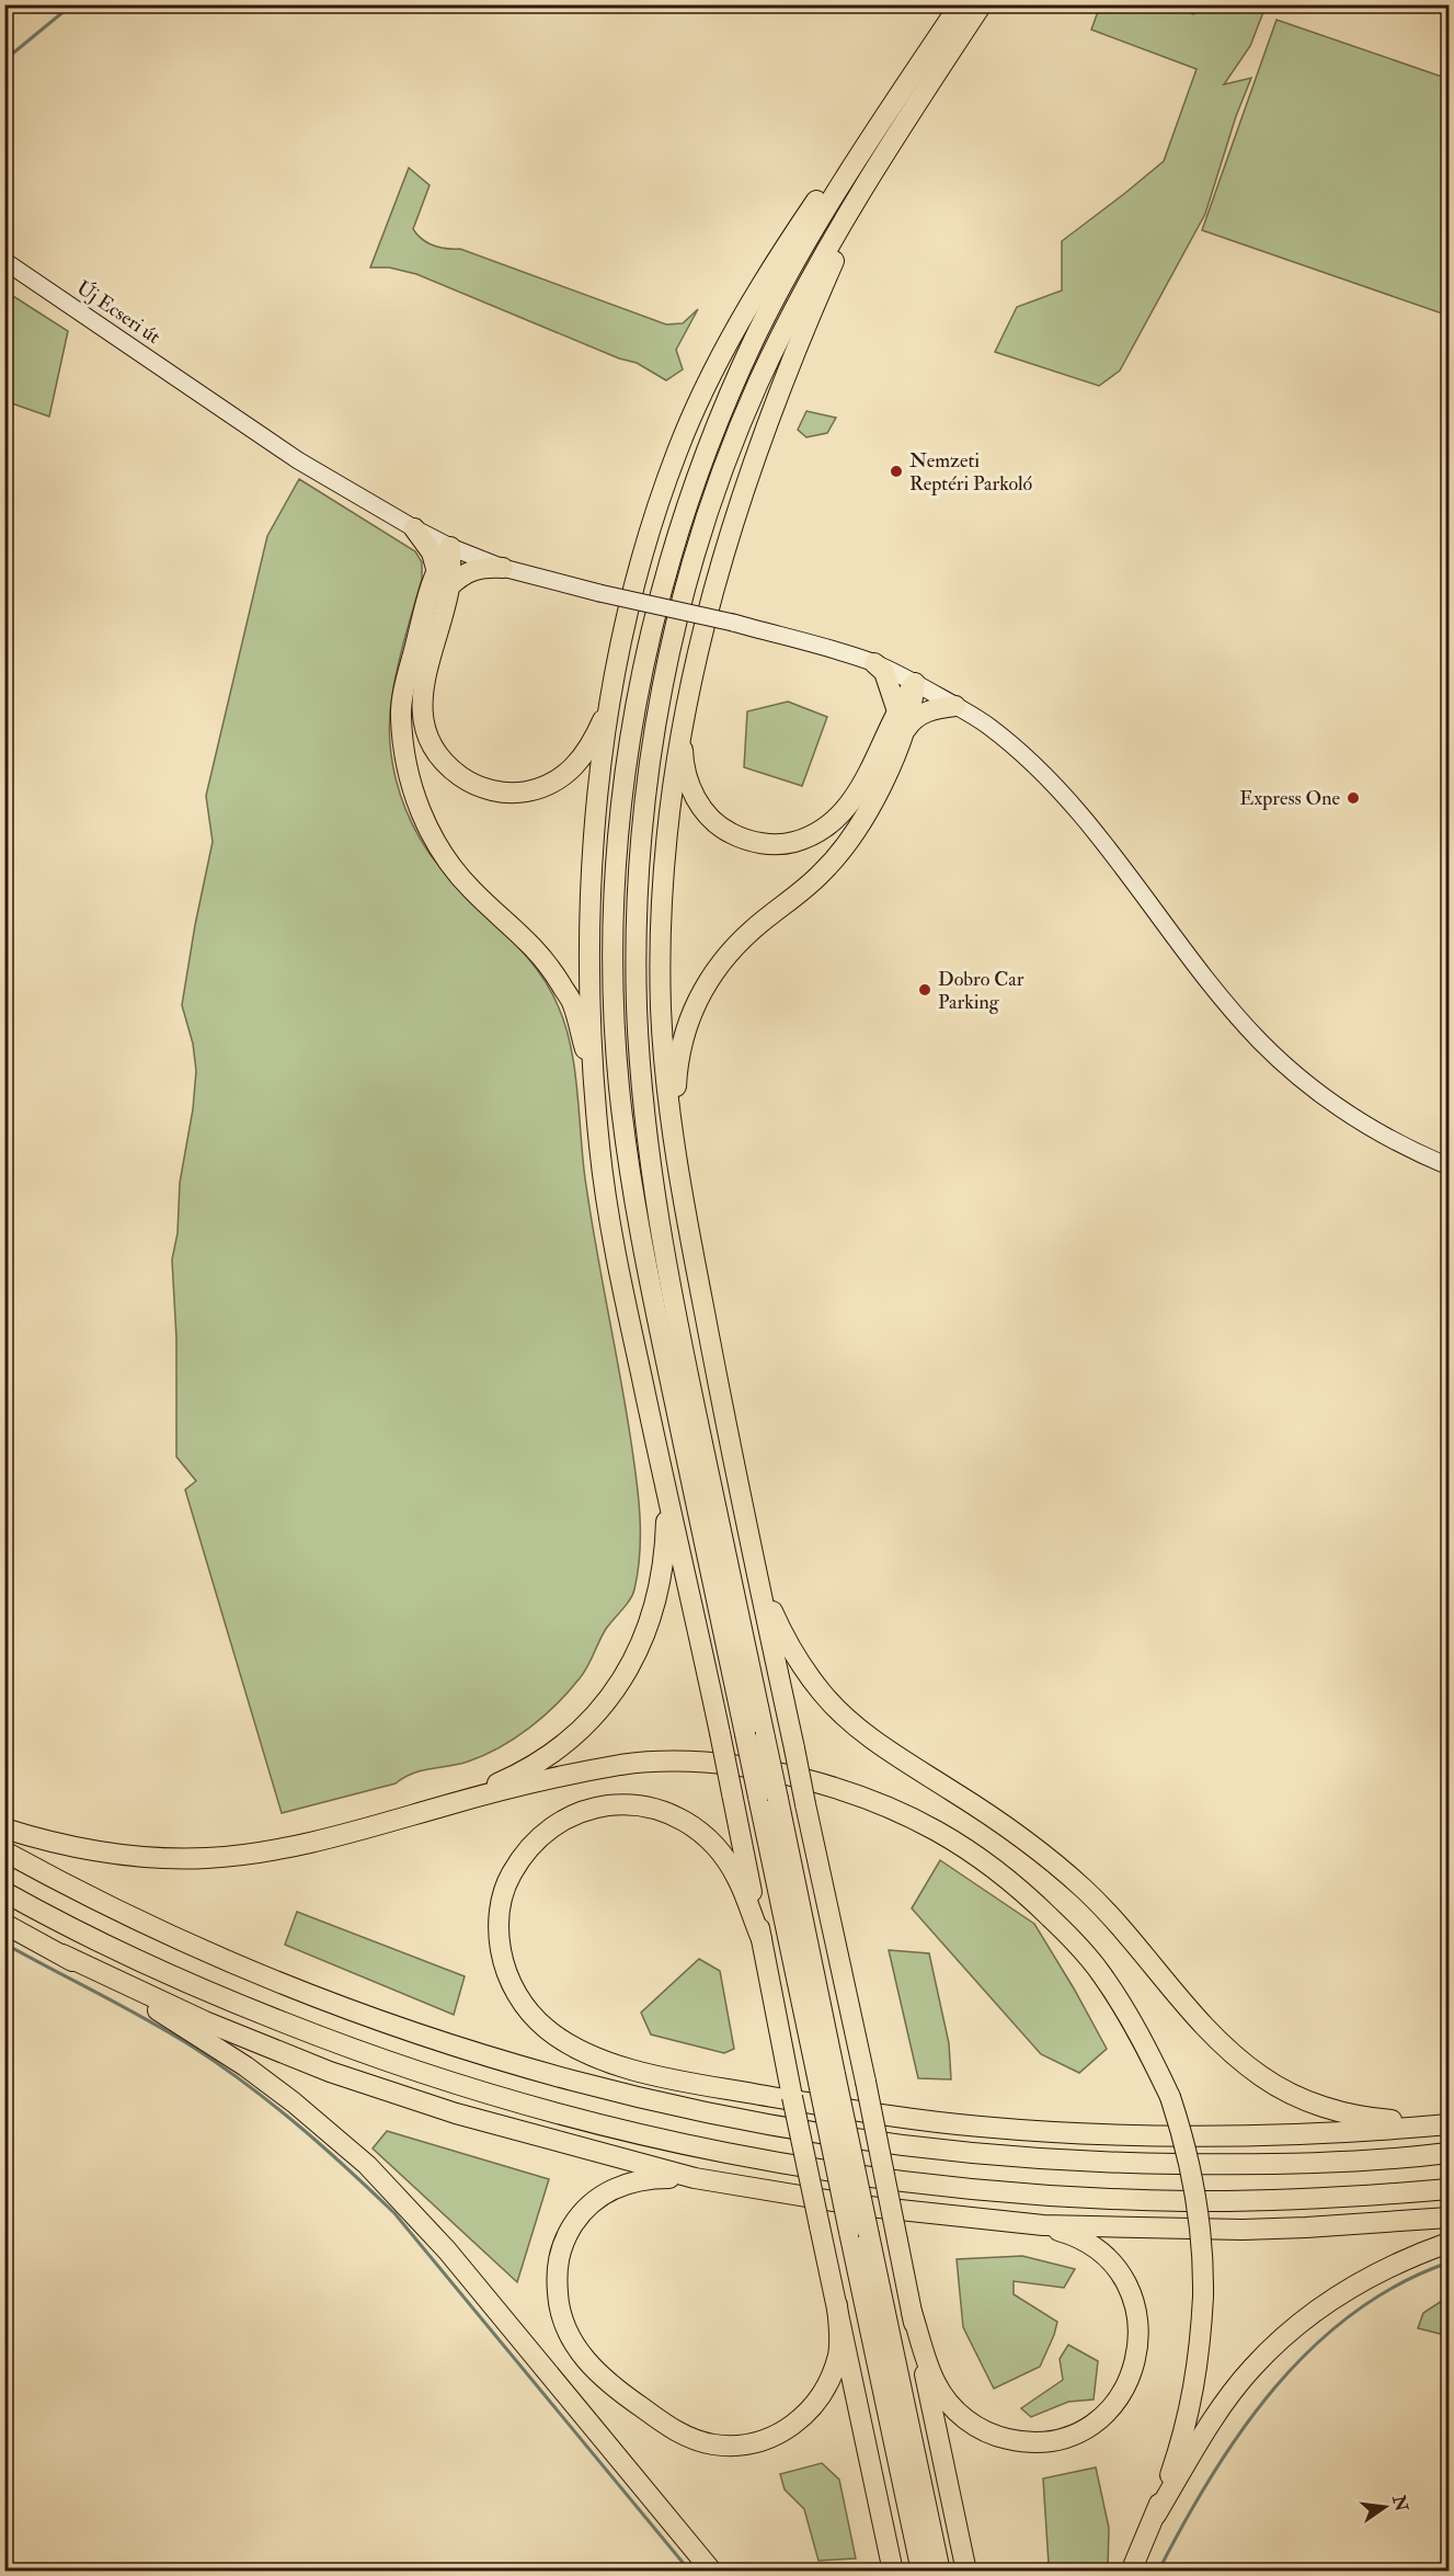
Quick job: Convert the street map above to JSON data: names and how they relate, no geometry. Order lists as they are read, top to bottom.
{
  "streets": {
    "main road": ["Új Ecseri út"]
  },
  "places": ["Nemzeti Reptéri Parkoló", "Express One", "Dobro Car Parking"],
  "north": "right"
}
